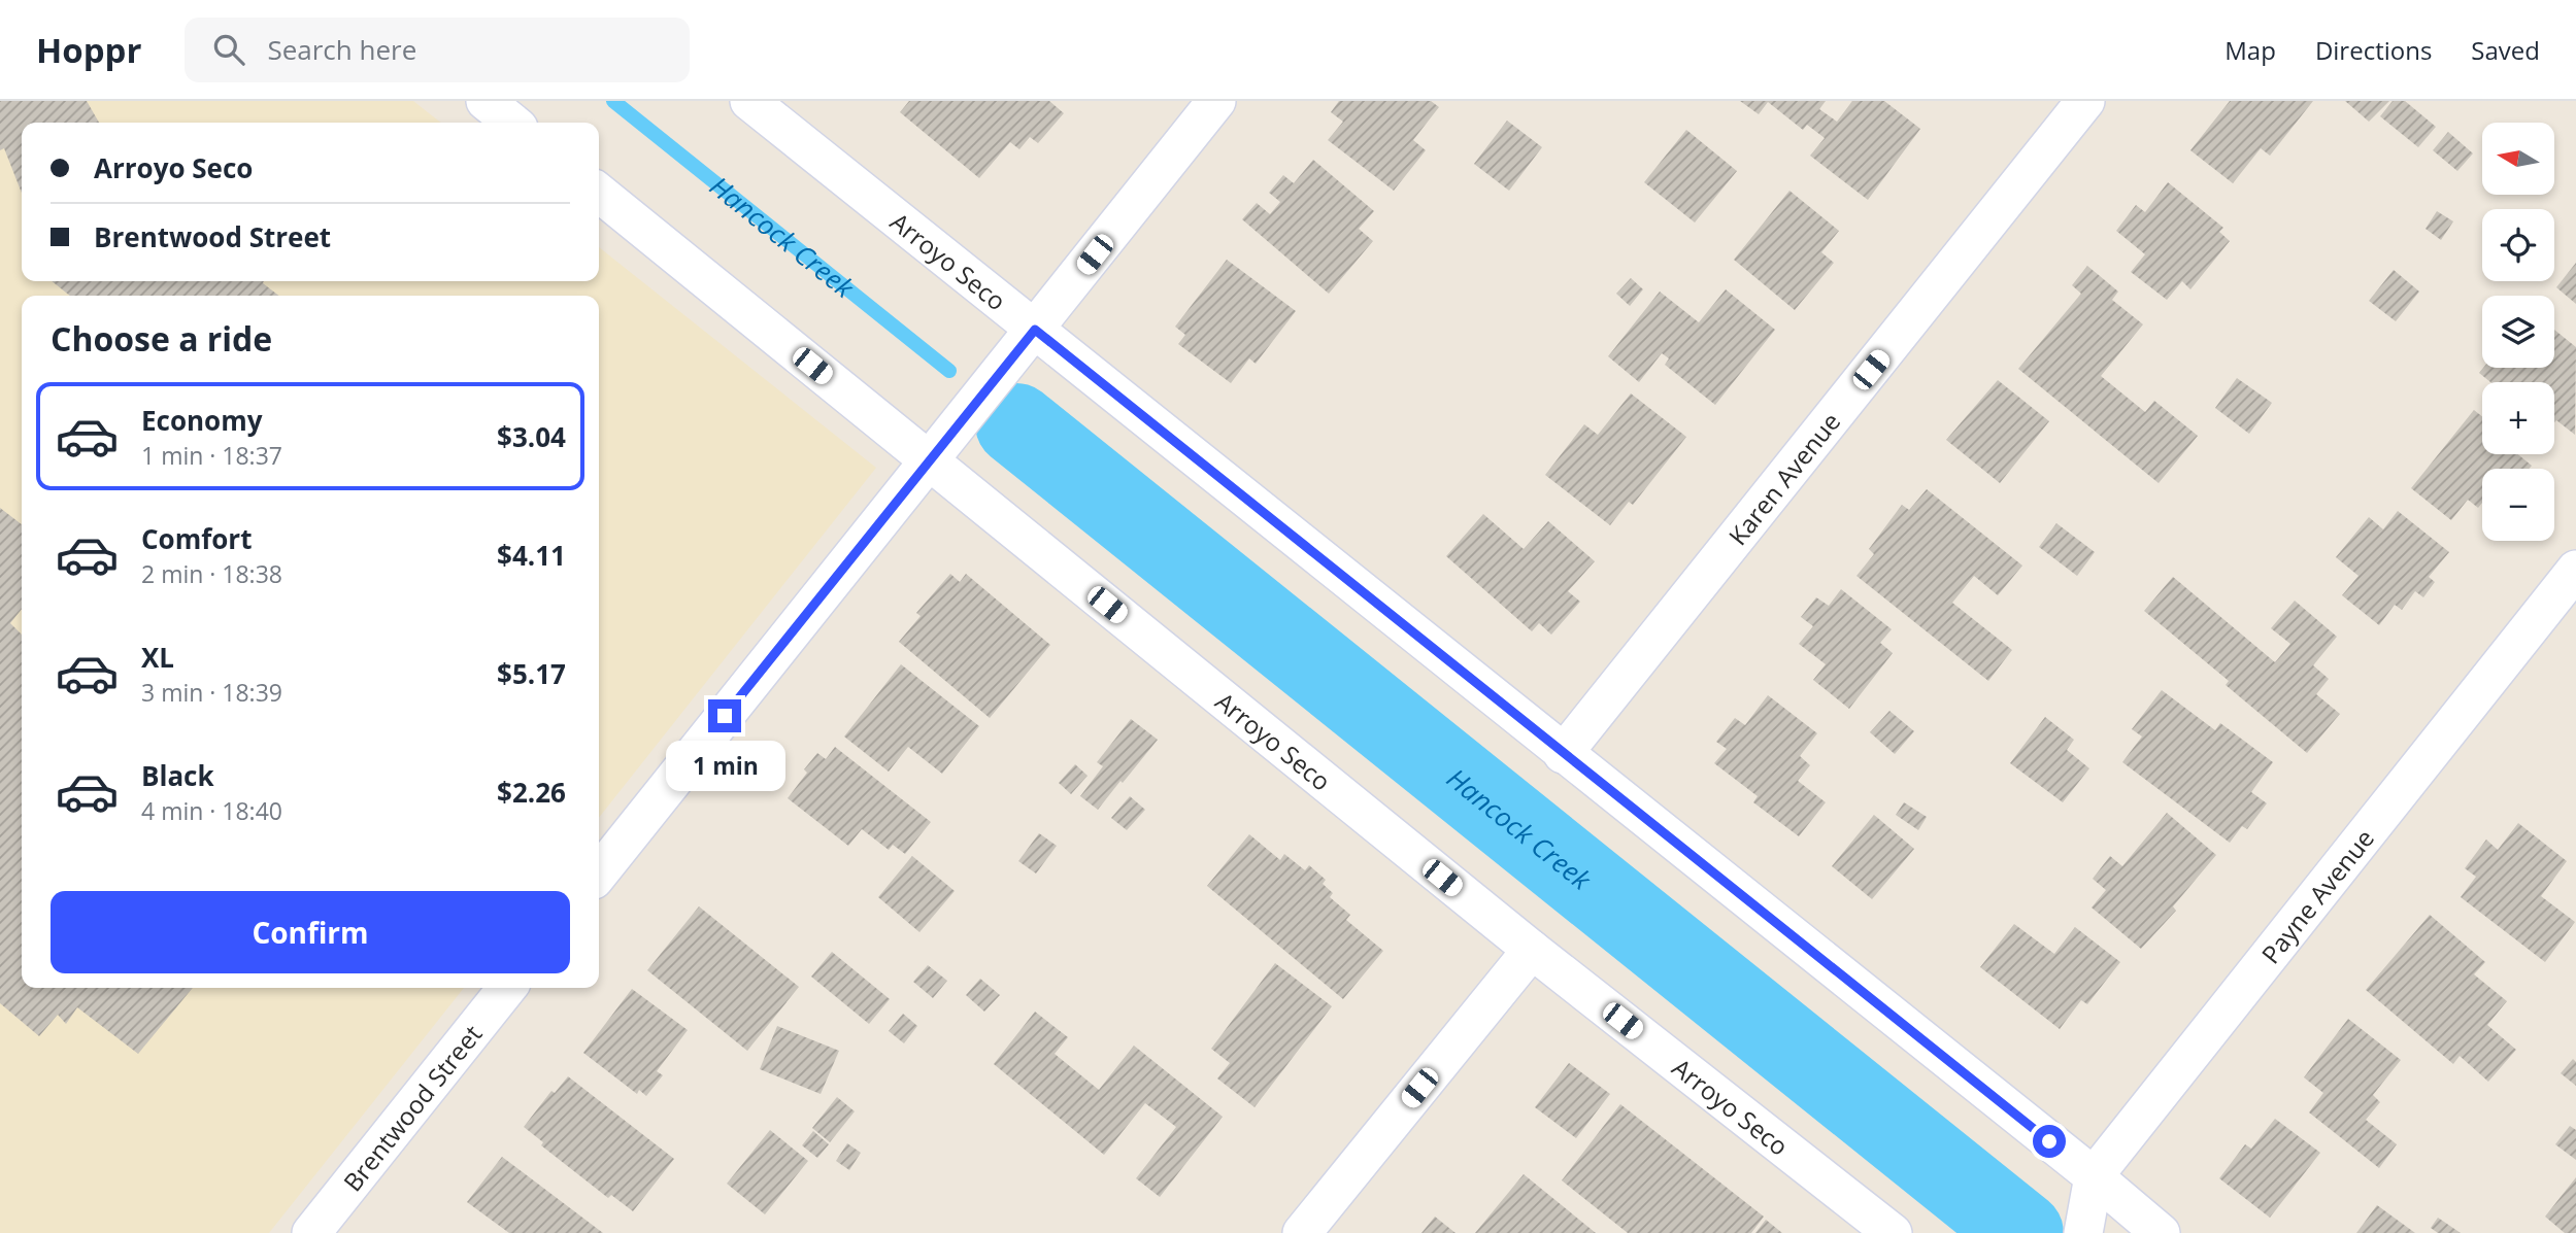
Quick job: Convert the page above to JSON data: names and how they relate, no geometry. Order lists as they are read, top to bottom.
{
  "streets": {
    "street": [
      "Arroyo Seco",
      "Karen Avenue",
      "Payne Avenue",
      "Brentwood Street"
    ]
  },
  "crossings": [
    ["Arroyo Seco", "Karen Avenue"],
    ["Arroyo Seco", "Payne Avenue"]
  ],
  "water": ["Hancock Creek"],
  "north": "left",
  "page": {
    "header": "Hoppr",
    "search": "Search here",
    "nav": ["Map", "Directions", "Saved"],
    "map_buttons": ["+", "−"],
    "banner": ["Arroyo Seco", "Brentwood Street"],
    "heading": "Choose a ride",
    "list": [
      {
        "name": "Economy",
        "note": "1 min · 18:37",
        "value": "$3.04"
      },
      {
        "name": "Comfort",
        "note": "2 min · 18:38",
        "value": "$4.11"
      },
      {
        "name": "XL",
        "note": "3 min · 18:39",
        "value": "$5.17"
      },
      {
        "name": "Black",
        "note": "4 min · 18:40",
        "value": "$2.26"
      }
    ],
    "bubble": "1 min",
    "buttons": "Confirm"
  }
}
